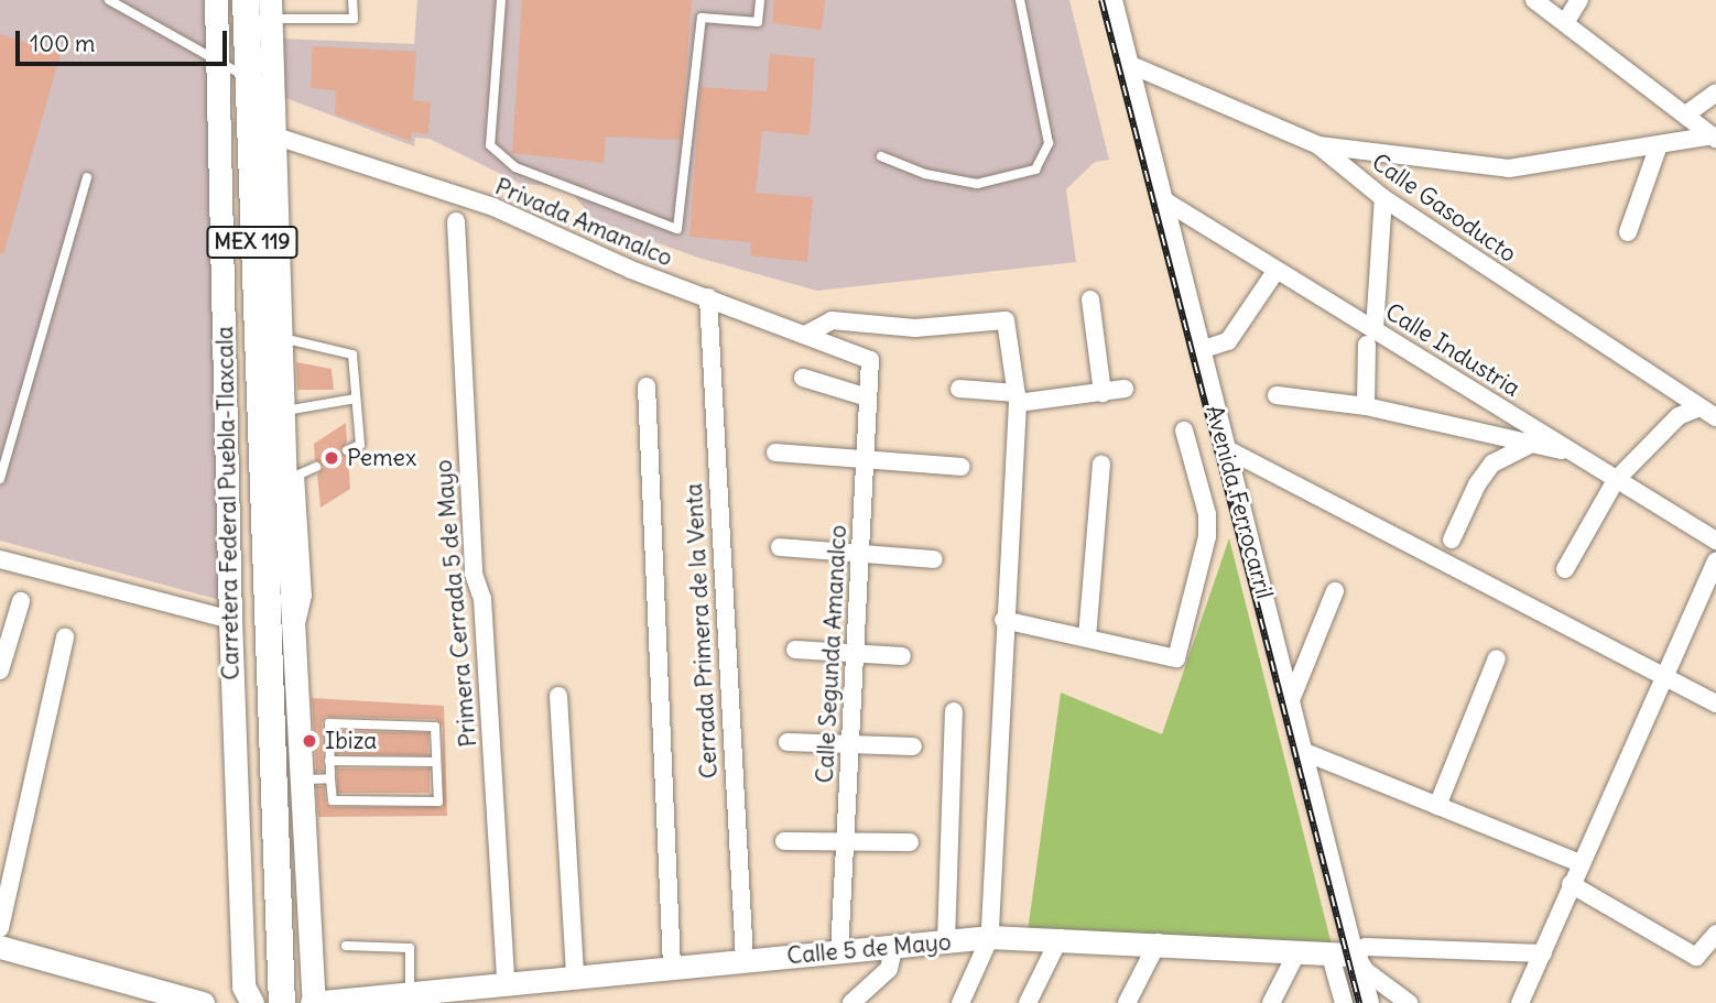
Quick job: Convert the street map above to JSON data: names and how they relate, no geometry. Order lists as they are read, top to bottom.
{
  "streets": {
    "main road": [
      "MEX 119",
      "Avenida Ferrocarril",
      "Carretera Federal Puebla-Tlaxcala",
      "Calle 5 de Mayo"
    ],
    "street": [
      "Calle Gasoducto",
      "Privada Amanalco",
      "Calle Industria",
      "Primera Cerrada 5 de Mayo",
      "Cerrada Primera de la Venta",
      "Calle Segunda Amanalco"
    ]
  },
  "crossings": [
    ["Calle Gasoducto", "Avenida Ferrocarril"],
    ["Privada Amanalco", "Carretera Federal Puebla-Tlaxcala"],
    ["Privada Amanalco", "Cerrada Primera de la Venta"],
    ["Privada Amanalco", "Calle Segunda Amanalco"],
    ["Calle Industria", "Avenida Ferrocarril"],
    ["Avenida Ferrocarril", "Calle 5 de Mayo"],
    ["Carretera Federal Puebla-Tlaxcala", "Calle 5 de Mayo"],
    ["Primera Cerrada 5 de Mayo", "Calle 5 de Mayo"],
    ["Cerrada Primera de la Venta", "Calle 5 de Mayo"],
    ["Calle Segunda Amanalco", "Calle 5 de Mayo"]
  ],
  "places": ["Pemex", "Ibiza"],
  "scale_bar": "100 m"
}
